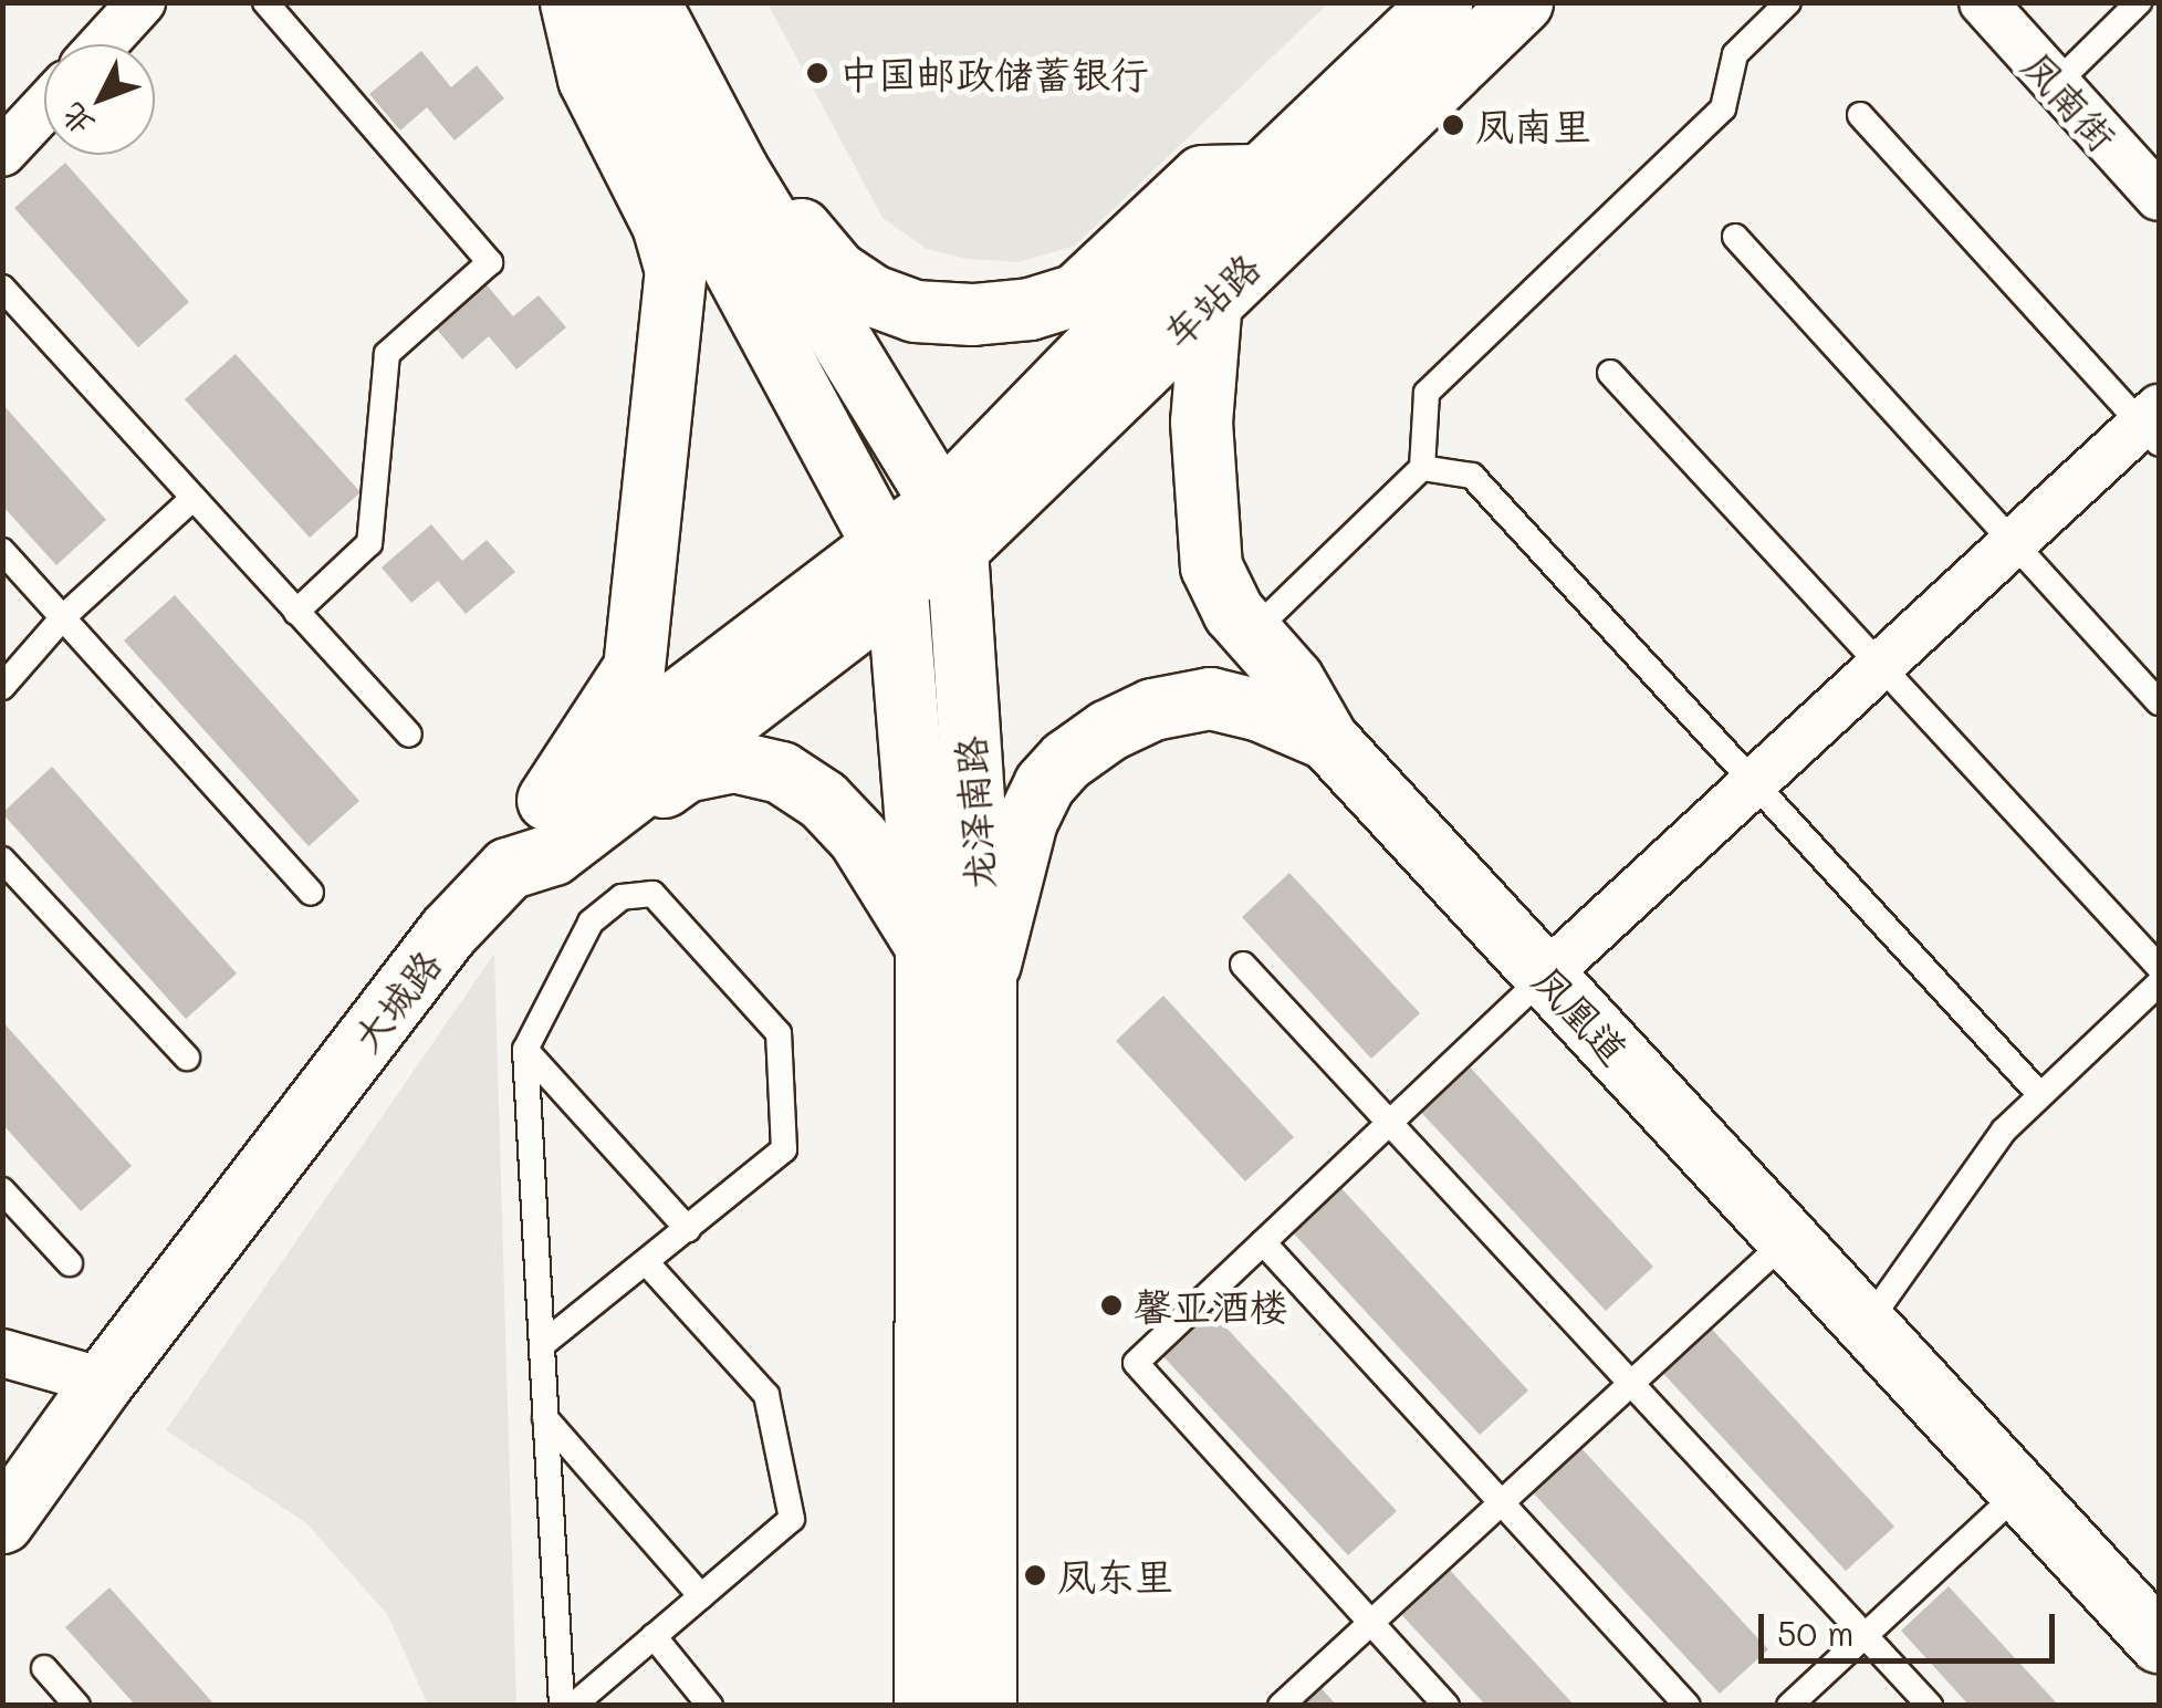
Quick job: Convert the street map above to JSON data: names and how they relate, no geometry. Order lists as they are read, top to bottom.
{
  "streets": {
    "main road": [
      "车站路",
      "龙泽南路",
      "大城路",
      "凤凰道"
    ],
    "street": ["凤南街"]
  },
  "crossings": [
    ["车站路", "龙泽南路"],
    ["车站路", "大城路"],
    ["车站路", "凤凰道"]
  ],
  "places": [
    "中国邮政储蓄银行",
    "凤南里",
    "馨亚酒楼",
    "凤东里"
  ],
  "scale_bar": "50 m",
  "north": "bottom left"
}
